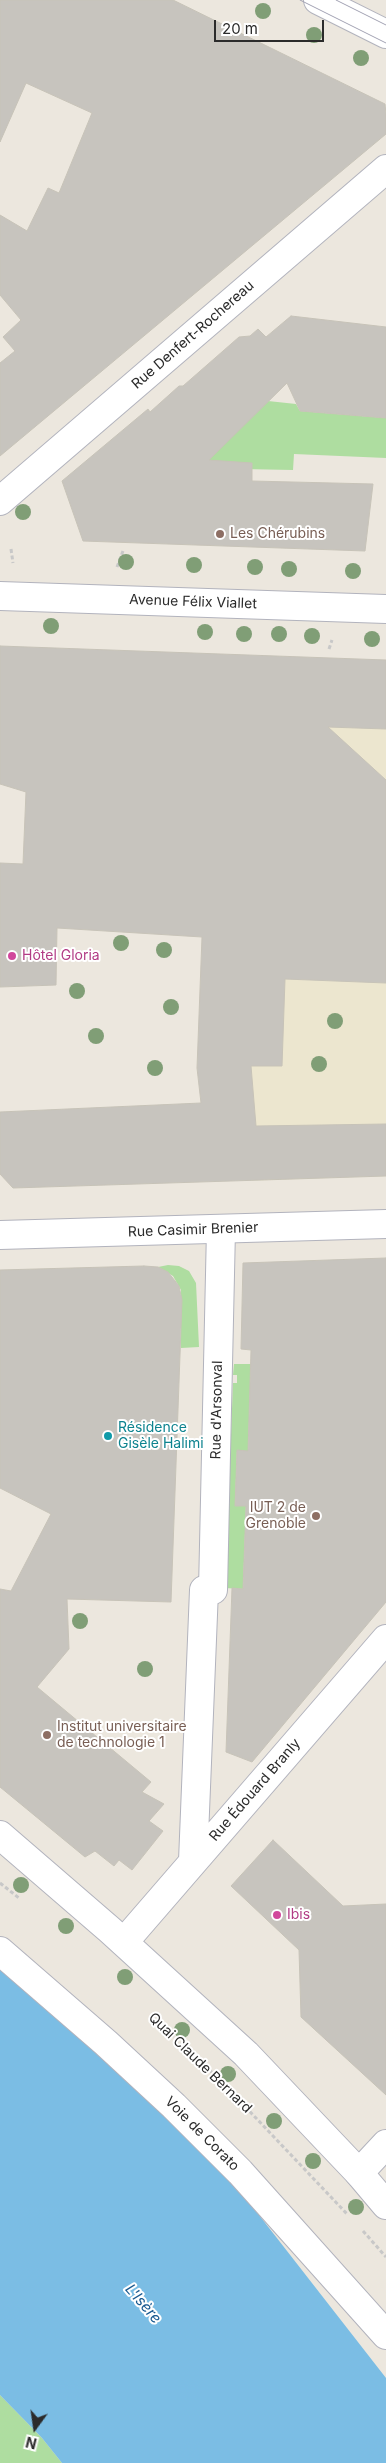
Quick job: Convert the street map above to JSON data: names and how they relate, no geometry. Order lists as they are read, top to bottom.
{
  "streets": {
    "street": [
      "Rue Denfert-Rochereau",
      "Avenue Félix Viallet",
      "Rue Casimir Brenier",
      "Rue d'Arsonval",
      "Rue Édouard Branly",
      "Voie de Corato"
    ],
    "path": ["Quai Claude Bernard"]
  },
  "crossings": [
    ["Rue Casimir Brenier", "Rue d'Arsonval"],
    ["Rue d'Arsonval", "Rue Édouard Branly"]
  ],
  "water": ["L'Isère"],
  "places": [
    "Les Chérubins",
    "Hôtel Gloria",
    "Résidence Gisèle Halimi",
    "IUT 2 de Grenoble",
    "Institut universitaire de technologie 1",
    "Ibis"
  ],
  "scale_bar": "20 m",
  "north": "bottom"
}
